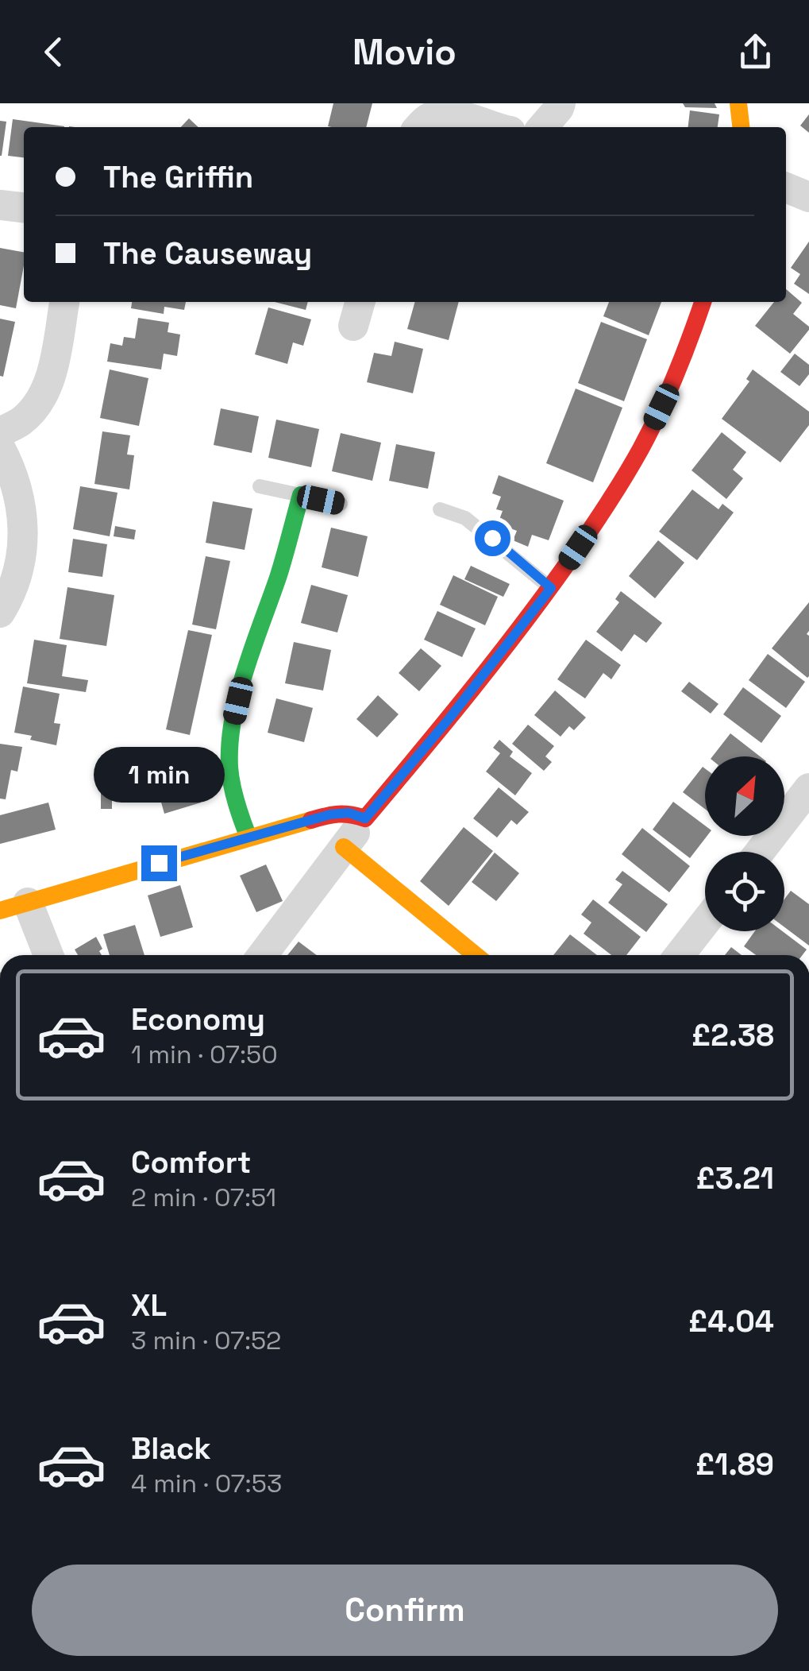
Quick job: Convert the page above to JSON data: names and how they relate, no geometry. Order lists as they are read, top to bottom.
{
  "north": "top right",
  "page": {
    "header": "Movio",
    "banner": ["The Griffin", "The Causeway"],
    "bubble": "1 min",
    "list": [
      {
        "name": "Economy",
        "note": "1 min · 07:50",
        "value": "£2.38"
      },
      {
        "name": "Comfort",
        "note": "2 min · 07:51",
        "value": "£3.21"
      },
      {
        "name": "XL",
        "note": "3 min · 07:52",
        "value": "£4.04"
      },
      {
        "name": "Black",
        "note": "4 min · 07:53",
        "value": "£1.89"
      }
    ],
    "buttons": "Confirm"
  }
}
